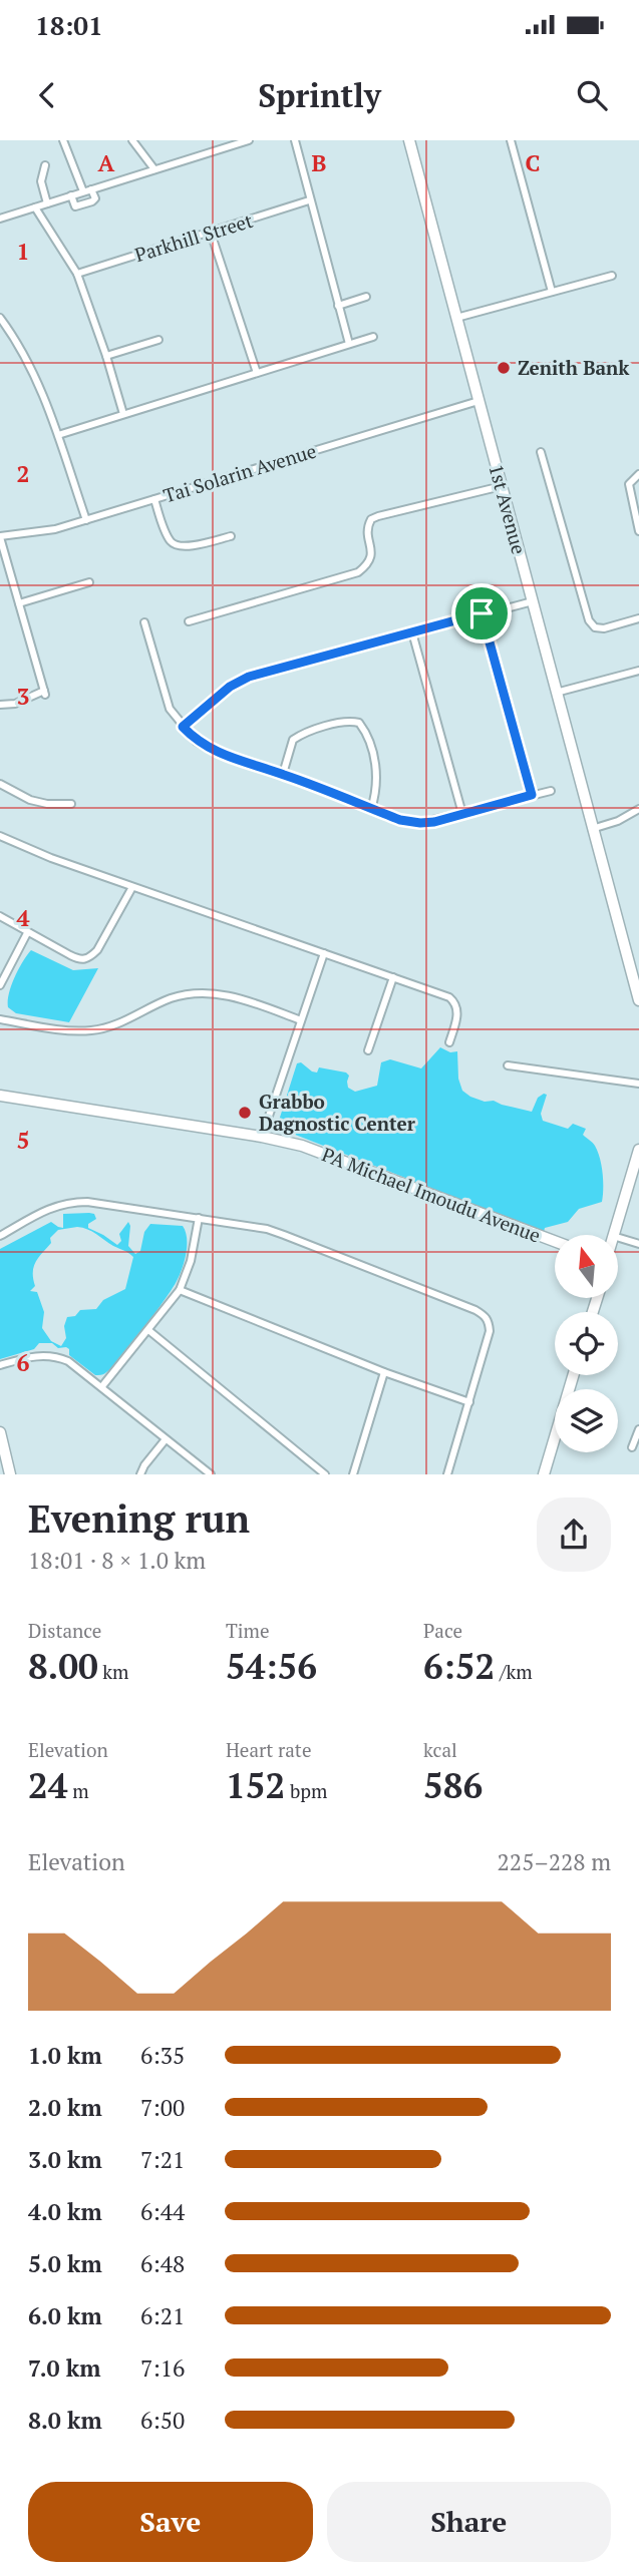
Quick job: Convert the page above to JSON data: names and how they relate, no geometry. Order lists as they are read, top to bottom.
{
  "streets": {
    "street": [
      "Parkhill Street",
      "Tai Solarin Avenue",
      "1st Avenue",
      "PA Michael Imoudu Avenue"
    ]
  },
  "crossings": [
    ["Tai Solarin Avenue", "1st Avenue"]
  ],
  "places": ["Zenith Bank", "Grabbo Dagnostic Center"],
  "north": "top",
  "page": {
    "status": "18:01",
    "header": "Sprintly",
    "heading": ["Evening run", "18:01 · 8 × 1.0 km"],
    "stats": [
      ["Distance", "8.00 km"],
      ["Time", "54:56"],
      ["Pace", "6:52 /km"],
      ["Elevation", "24 m"],
      ["Heart rate", "152 bpm"],
      ["kcal", "586"]
    ],
    "chart": ["Elevation", "225–228 m"],
    "list": [
      {
        "name": "1.0 km",
        "note": "6:35"
      },
      {
        "name": "2.0 km",
        "note": "7:00"
      },
      {
        "name": "3.0 km",
        "note": "7:21"
      },
      {
        "name": "4.0 km",
        "note": "6:44"
      },
      {
        "name": "5.0 km",
        "note": "6:48"
      },
      {
        "name": "6.0 km",
        "note": "6:21"
      },
      {
        "name": "7.0 km",
        "note": "7:16"
      },
      {
        "name": "8.0 km",
        "note": "6:50"
      }
    ],
    "buttons": ["Save", "Share"]
  },
  "grid": {
    "columns": ["A", "B", "C"],
    "rows": [
      "1",
      "2",
      "3",
      "4",
      "5",
      "6"
    ]
  }
}
